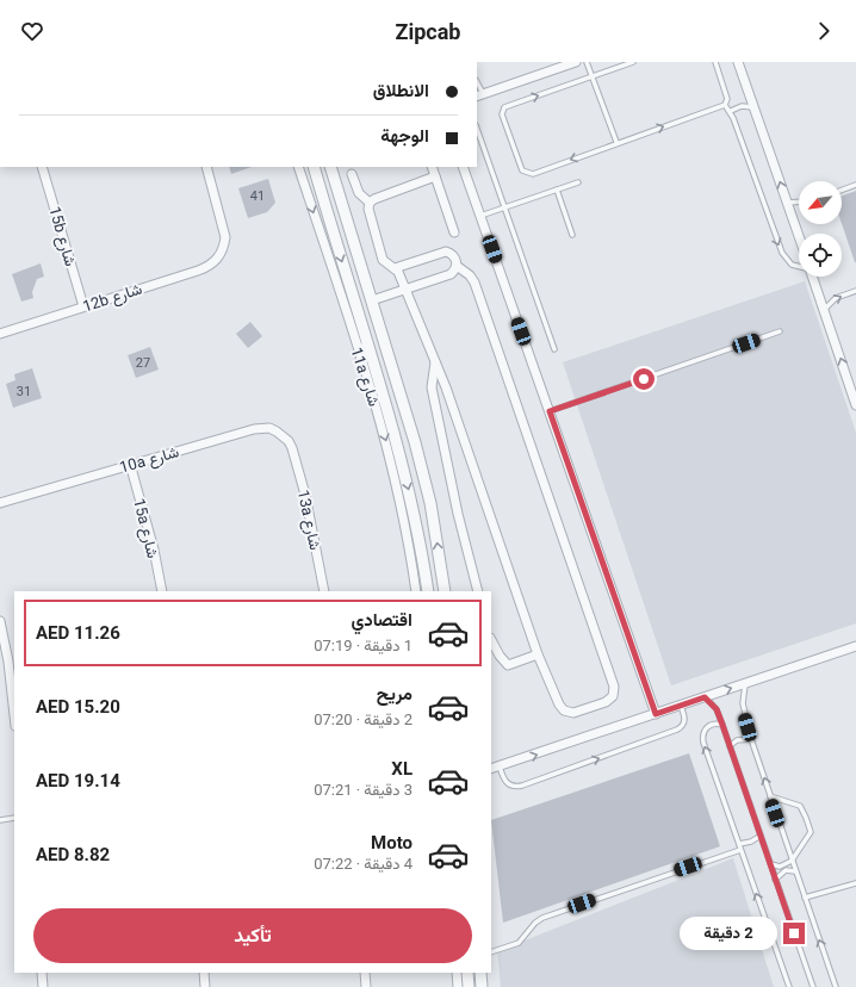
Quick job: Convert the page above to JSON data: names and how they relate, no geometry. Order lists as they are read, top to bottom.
{
  "streets": {
    "street": [
      "15b شارع",
      "12b شارع",
      "11a شارع",
      "10a شارع",
      "13a شارع",
      "15a شارع"
    ]
  },
  "crossings": [
    ["15b شارع", "12b شارع"],
    ["10a شارع", "13a شارع"],
    ["10a شارع", "15a شارع"]
  ],
  "house_numbers": ["41", "27", "31"],
  "north": "bottom left",
  "page": {
    "header": "Zipcab",
    "banner": ["الانطلاق", "الوجهة"],
    "list": [
      {
        "name": "اقتصادي",
        "note": "1 دقيقة · 07:19",
        "value": "AED 11.26"
      },
      {
        "name": "مريح",
        "note": "2 دقيقة · 07:20",
        "value": "AED 15.20"
      },
      {
        "name": "XL",
        "note": "3 دقيقة · 07:21",
        "value": "AED 19.14"
      },
      {
        "name": "Moto",
        "note": "4 دقيقة · 07:22",
        "value": "AED 8.82"
      }
    ],
    "buttons": "تأكيد",
    "bubble": "2 دقيقة"
  }
}
